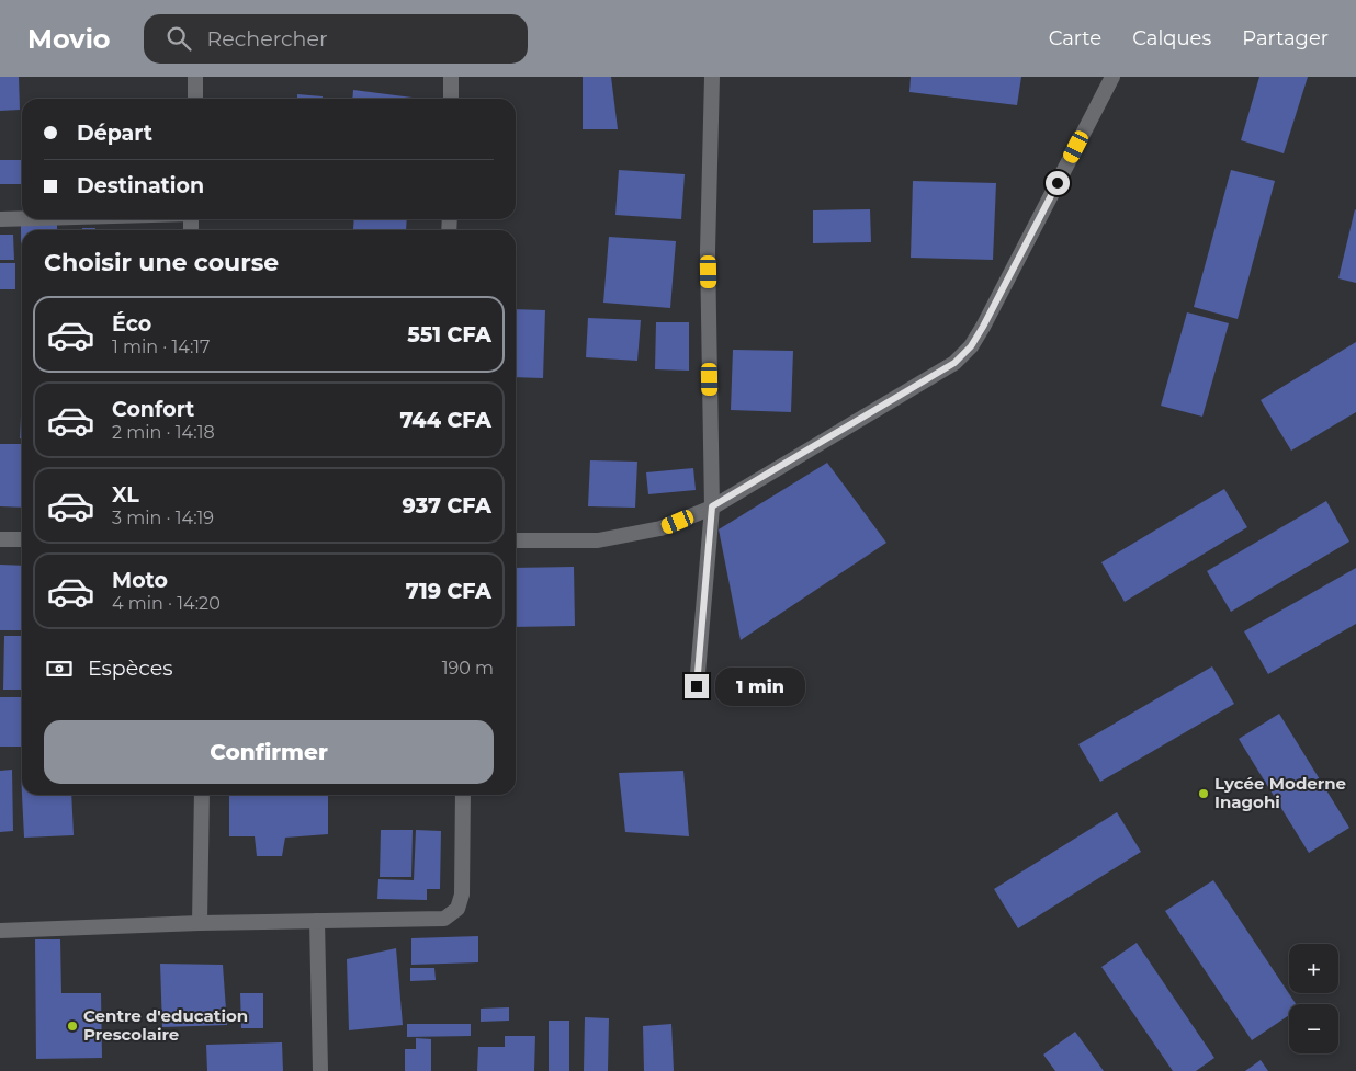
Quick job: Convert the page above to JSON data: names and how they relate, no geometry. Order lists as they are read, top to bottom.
{
  "places": ["Lycée Moderne Inagohi", "Centre d'education Prescolaire"],
  "page": {
    "header": "Movio",
    "search": "Rechercher",
    "nav": ["Carte", "Calques", "Partager"],
    "banner": ["Départ", "Destination"],
    "heading": "Choisir une course",
    "list": [
      {
        "name": "Éco",
        "note": "1 min · 14:17",
        "value": "551 CFA"
      },
      {
        "name": "Confort",
        "note": "2 min · 14:18",
        "value": "744 CFA"
      },
      {
        "name": "XL",
        "note": "3 min · 14:19",
        "value": "937 CFA"
      },
      {
        "name": "Moto",
        "note": "4 min · 14:20",
        "value": "719 CFA"
      }
    ],
    "pay": ["Espèces", "190 m"],
    "bubble": "1 min",
    "buttons": "Confirmer",
    "map_buttons": ["+", "−"]
  }
}
